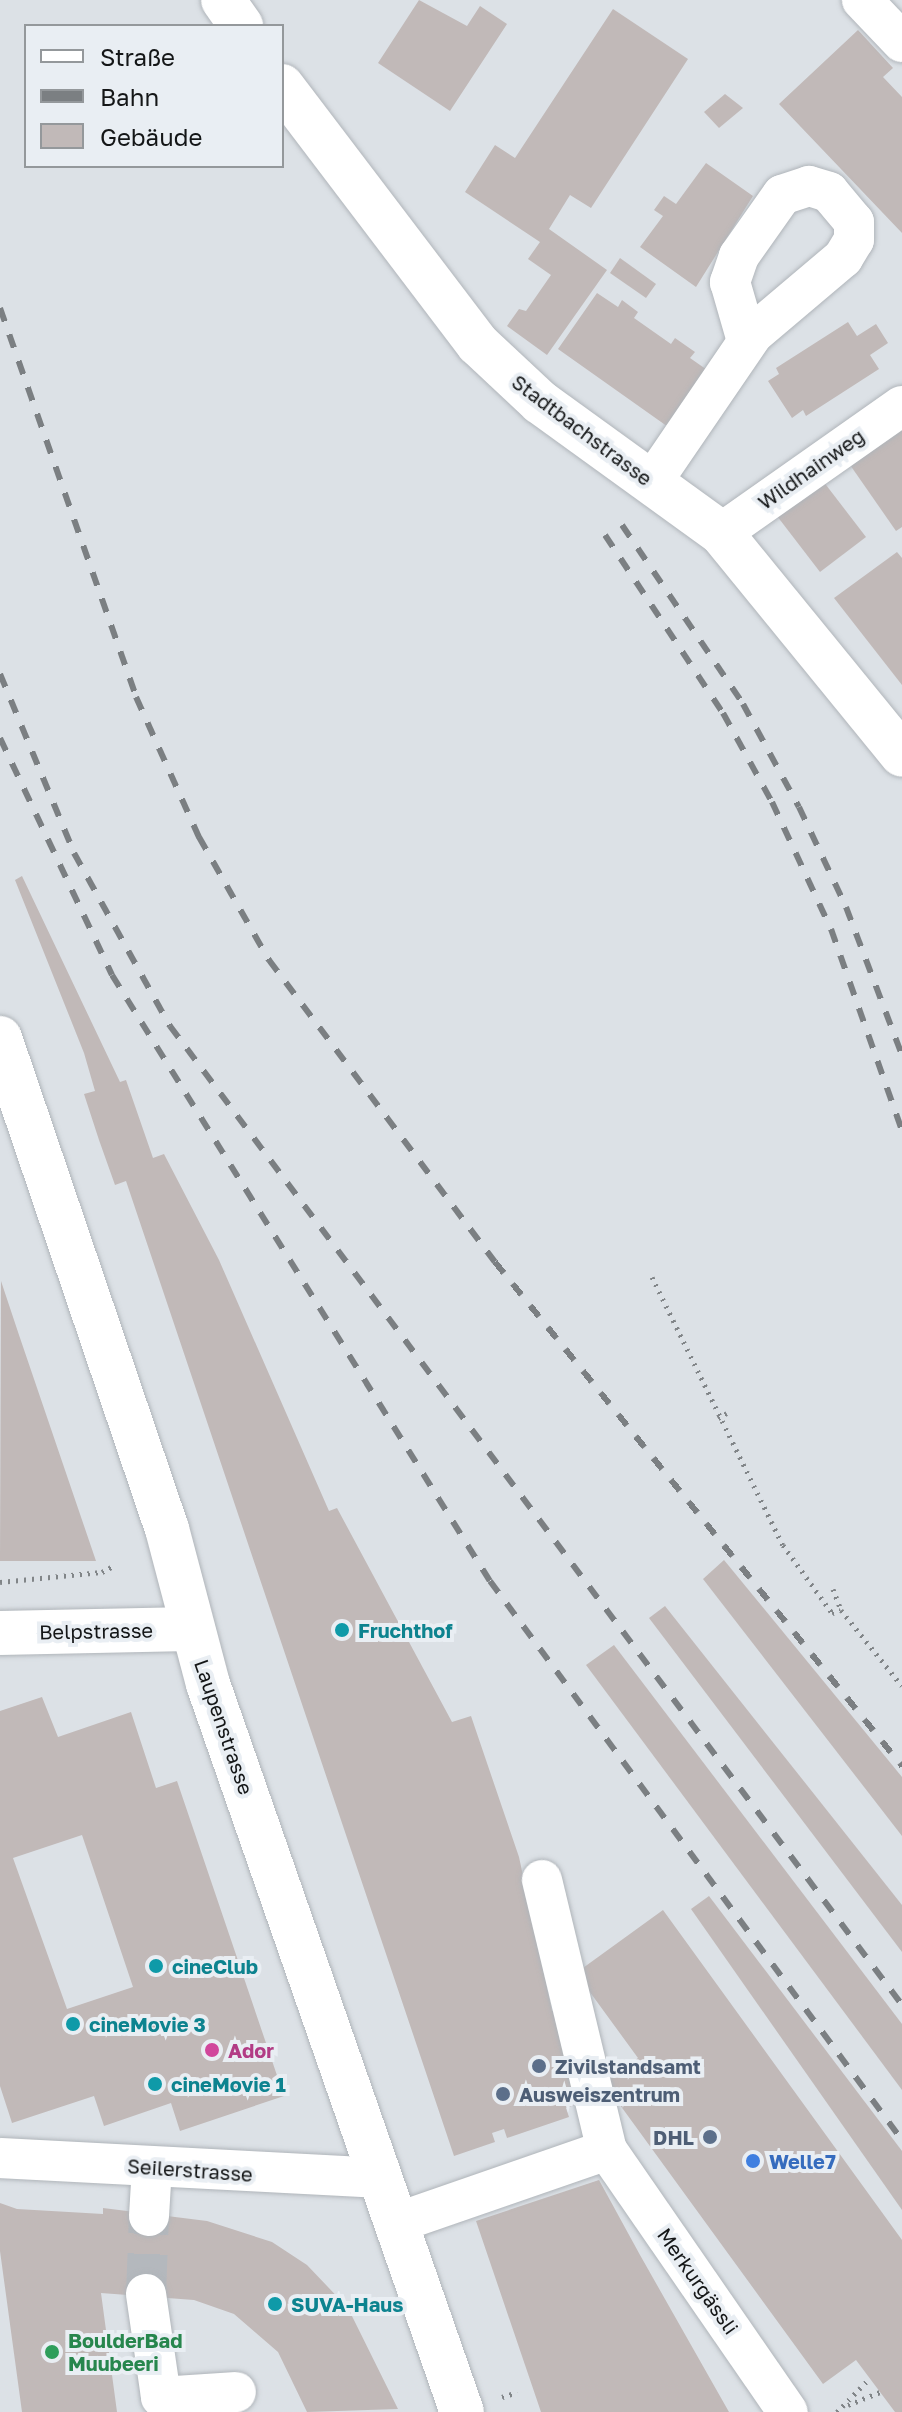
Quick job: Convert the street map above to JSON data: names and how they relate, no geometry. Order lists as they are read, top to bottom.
{
  "streets": {
    "main road": ["Stadtbachstrasse", "Belpstrasse", "Laupenstrasse"],
    "street": ["Wildhainweg", "Seilerstrasse", "Merkurgässli"]
  },
  "crossings": [
    ["Stadtbachstrasse", "Wildhainweg"],
    ["Belpstrasse", "Laupenstrasse"],
    ["Laupenstrasse", "Seilerstrasse"]
  ],
  "places": [
    "Fruchthof",
    "cineClub",
    "cineMovie 3",
    "Ador",
    "Zivilstandsamt",
    "cineMovie 1",
    "Ausweiszentrum",
    "DHL",
    "Welle7",
    "SUVA-Haus",
    "BoulderBad Muubeeri"
  ],
  "legend": ["Straße", "Bahn", "Gebäude"]
}
